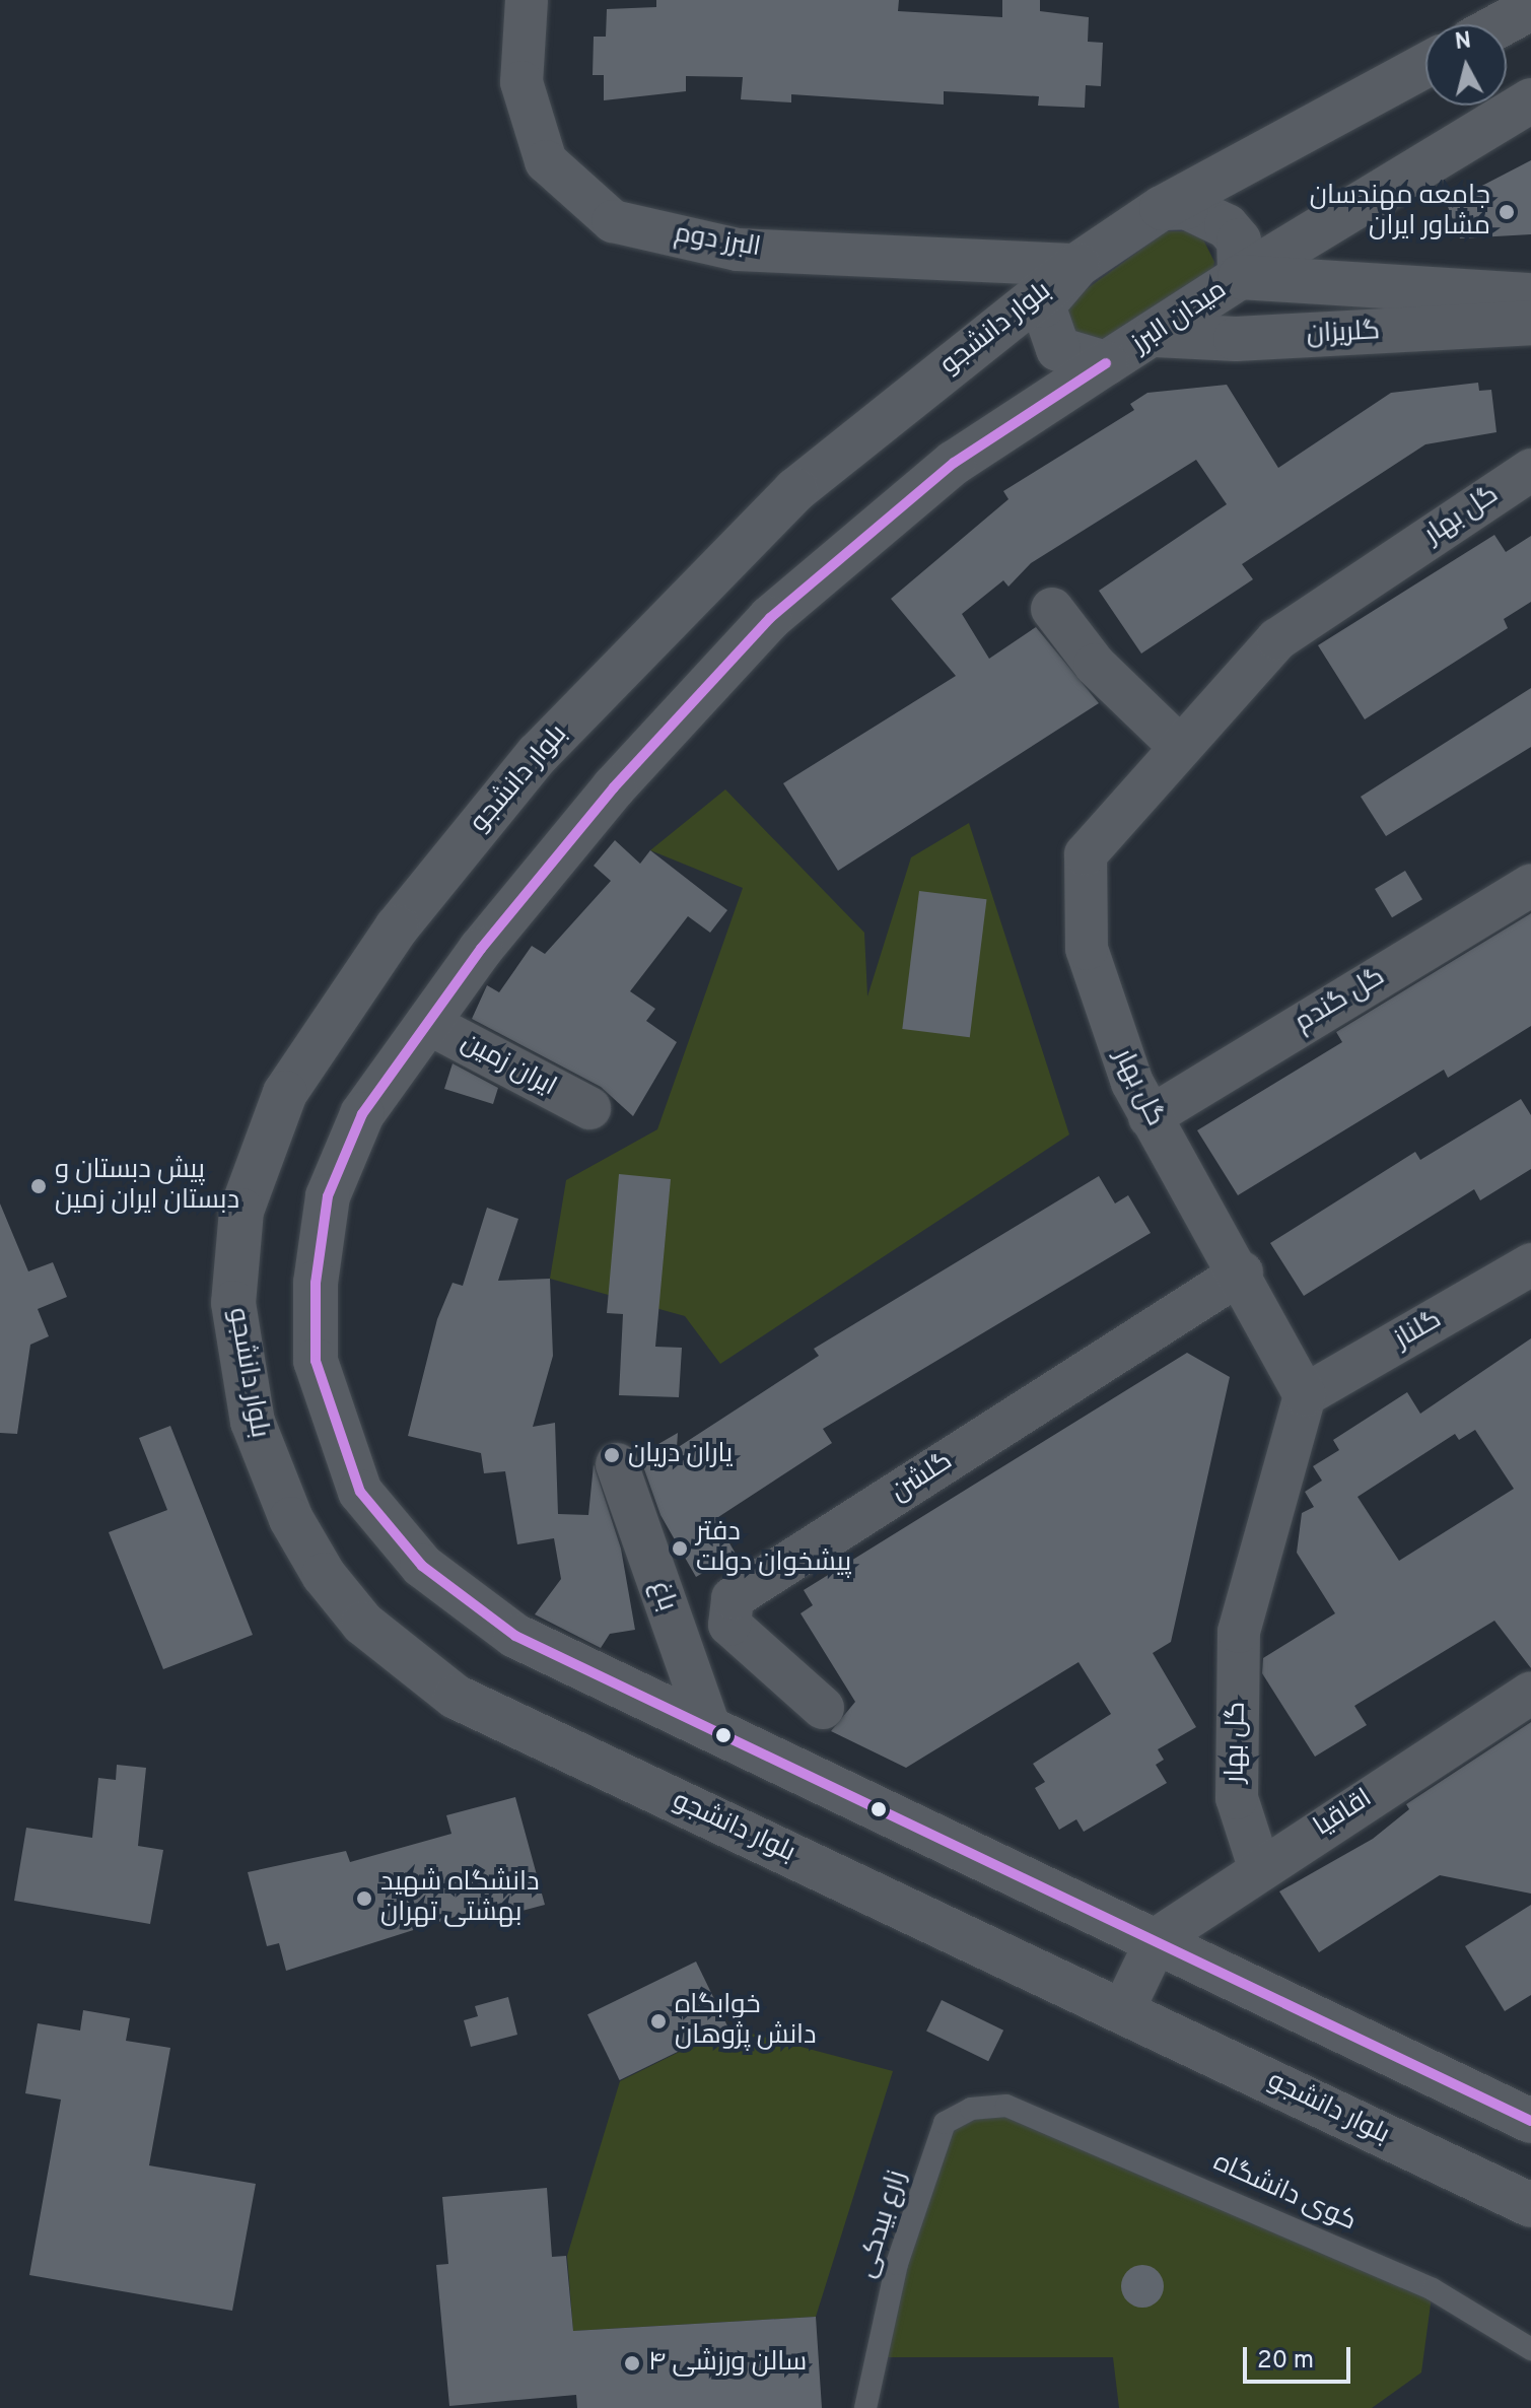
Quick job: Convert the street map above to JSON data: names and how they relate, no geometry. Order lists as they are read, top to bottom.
{
  "streets": {
    "main road": ["میدان البرز", "بلوار دانشجو", "گلریزان"],
    "street": [
      "البرز دوم",
      "گل بهار",
      "گل گندم",
      "ایران زمین",
      "گلناز",
      "گلشن",
      "باغ",
      "اقاقیا"
    ],
    "lane": ["کوی دانشگاه", "زارع بیدکی"]
  },
  "crossings": [
    ["البرز دوم", "میدان البرز"],
    ["البرز دوم", "بلوار دانشجو"],
    ["میدان البرز", "بلوار دانشجو"],
    ["میدان البرز", "گلریزان"],
    ["گل بهار", "گل گندم"],
    ["گل بهار", "گلناز"],
    ["گل بهار", "گلشن"],
    ["گل بهار", "اقاقیا"],
    ["کوی دانشگاه", "زارع بیدکی"]
  ],
  "places": [
    "جامعه مهندسان مشاور ایران",
    "پیش دبستان و دبستان ایران زمین",
    "یاران دریان",
    "دفتر پیشخوان دولت",
    "دانشگاه شهید بهشتی تهران",
    "خوابگاه دانش پژوهان",
    "سالن ورزشی ۴"
  ],
  "scale_bar": "20 m",
  "north": "top"
}
